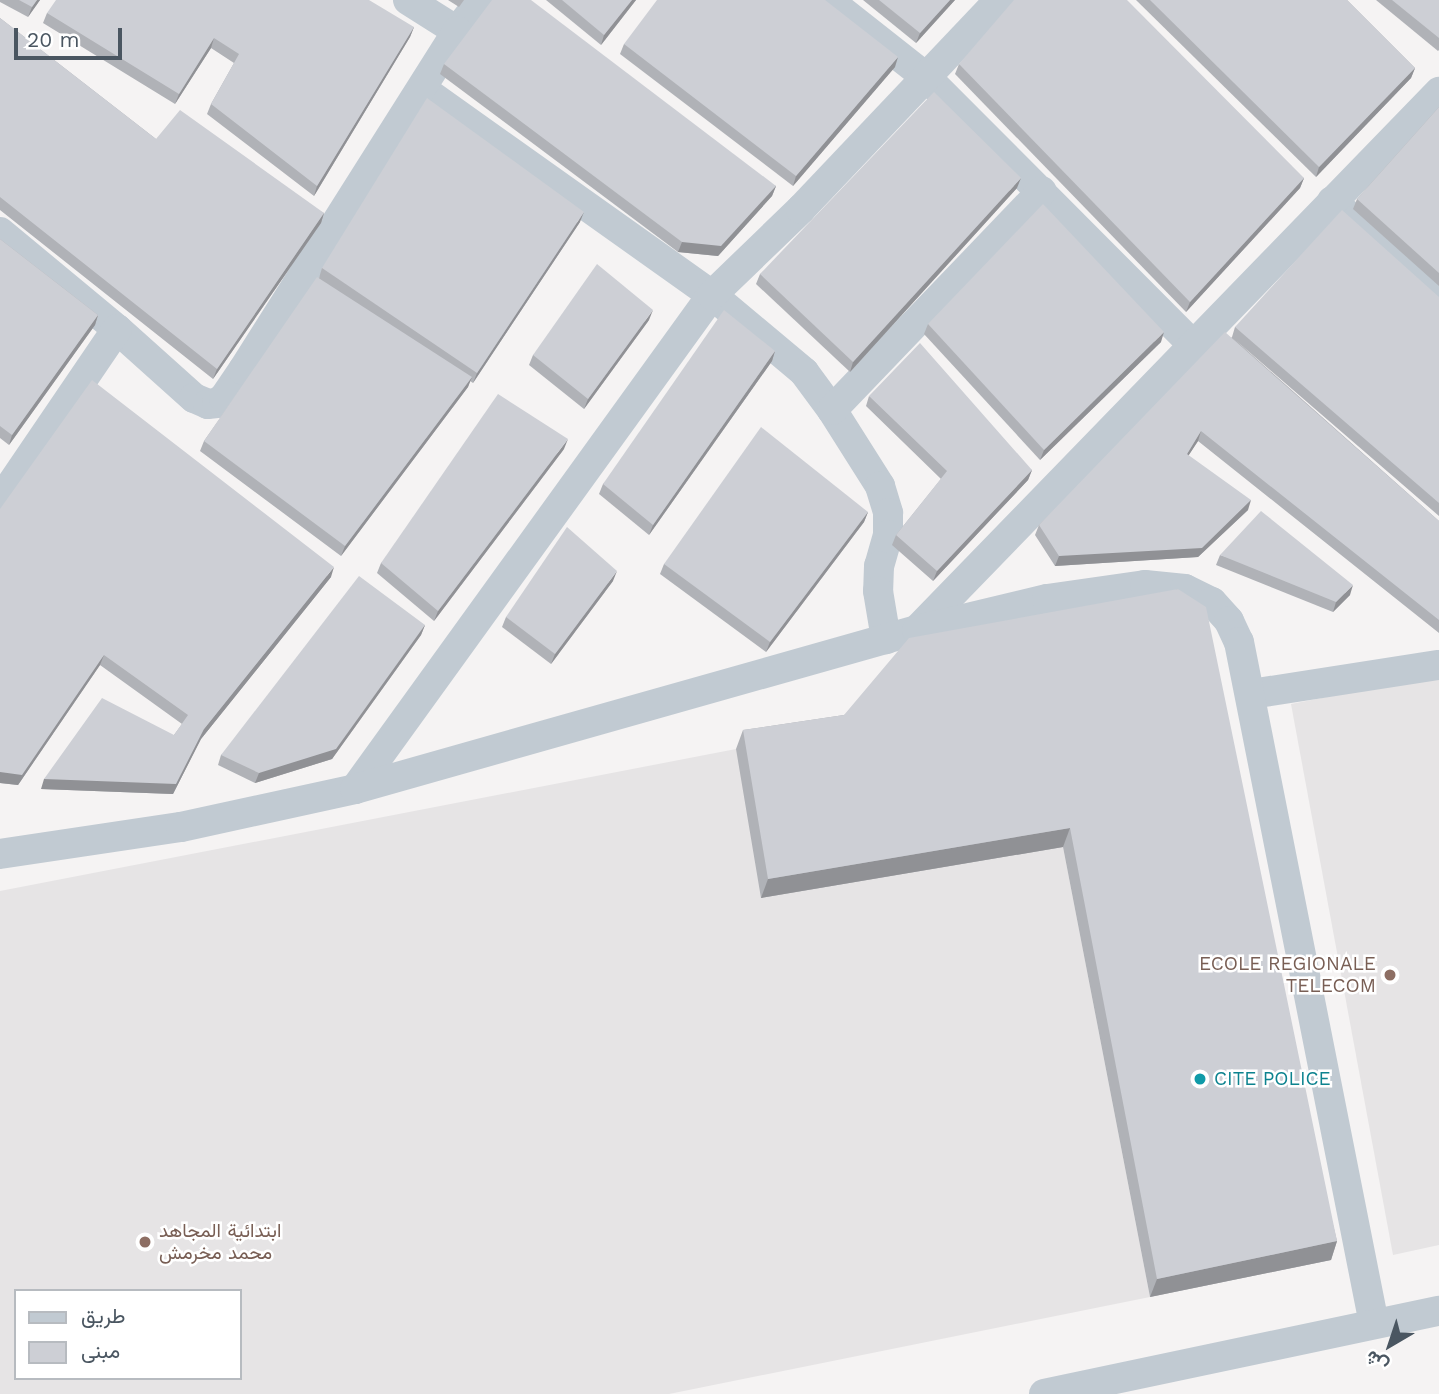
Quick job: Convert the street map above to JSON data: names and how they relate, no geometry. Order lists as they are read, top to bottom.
{
  "places": ["ECOLE REGIONALE TELECOM", "CITE POLICE", "ابتدائية المجاهد محمد مخرمش"],
  "legend": ["طريق", "مبنى"],
  "scale_bar": "20 m",
  "north": "bottom left"
}
